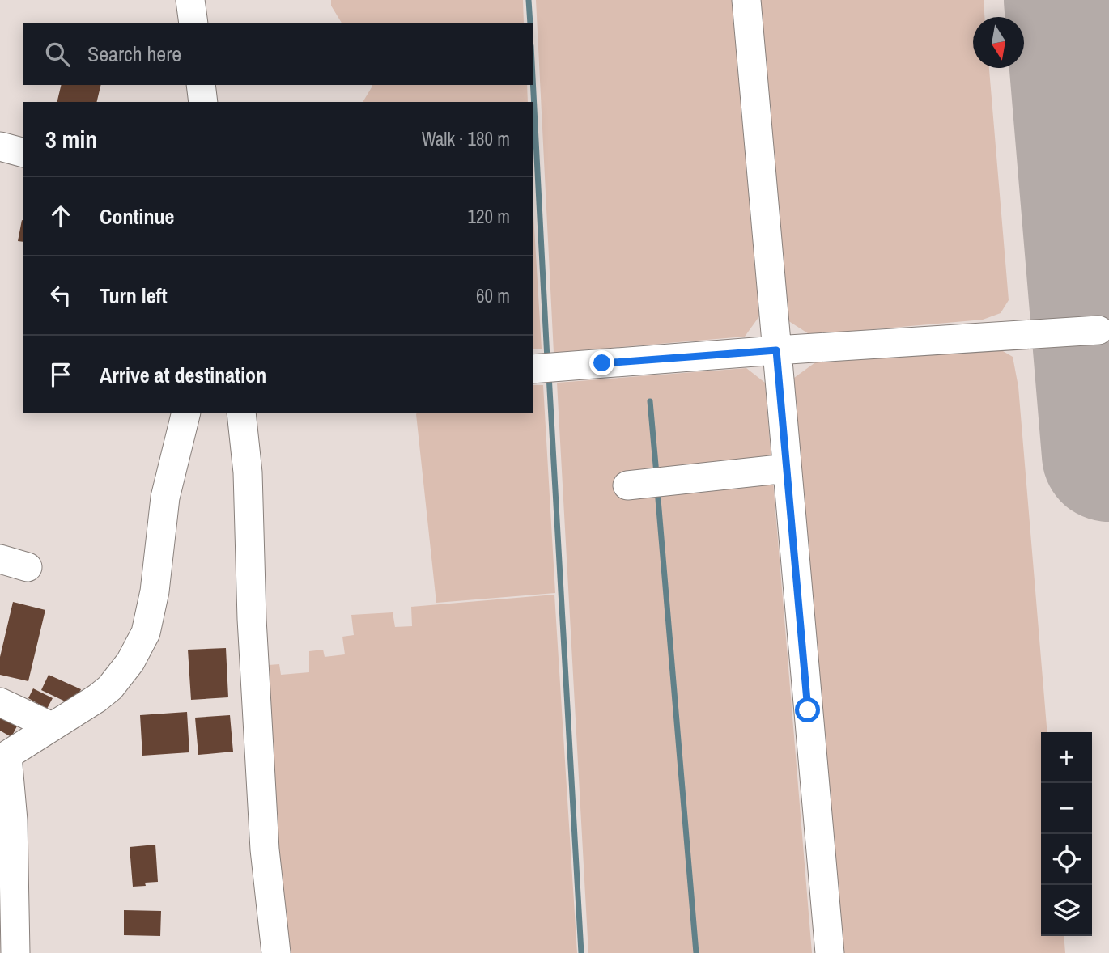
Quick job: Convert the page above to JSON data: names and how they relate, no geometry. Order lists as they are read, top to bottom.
{
  "north": "bottom",
  "page": {
    "search": "Search here",
    "heading": ["3 min", "Walk · 180 m"],
    "list": [
      ["Continue", "120 m"],
      ["Turn left", "60 m"],
      "Arrive at destination"
    ],
    "map_buttons": ["+", "−"]
  }
}
